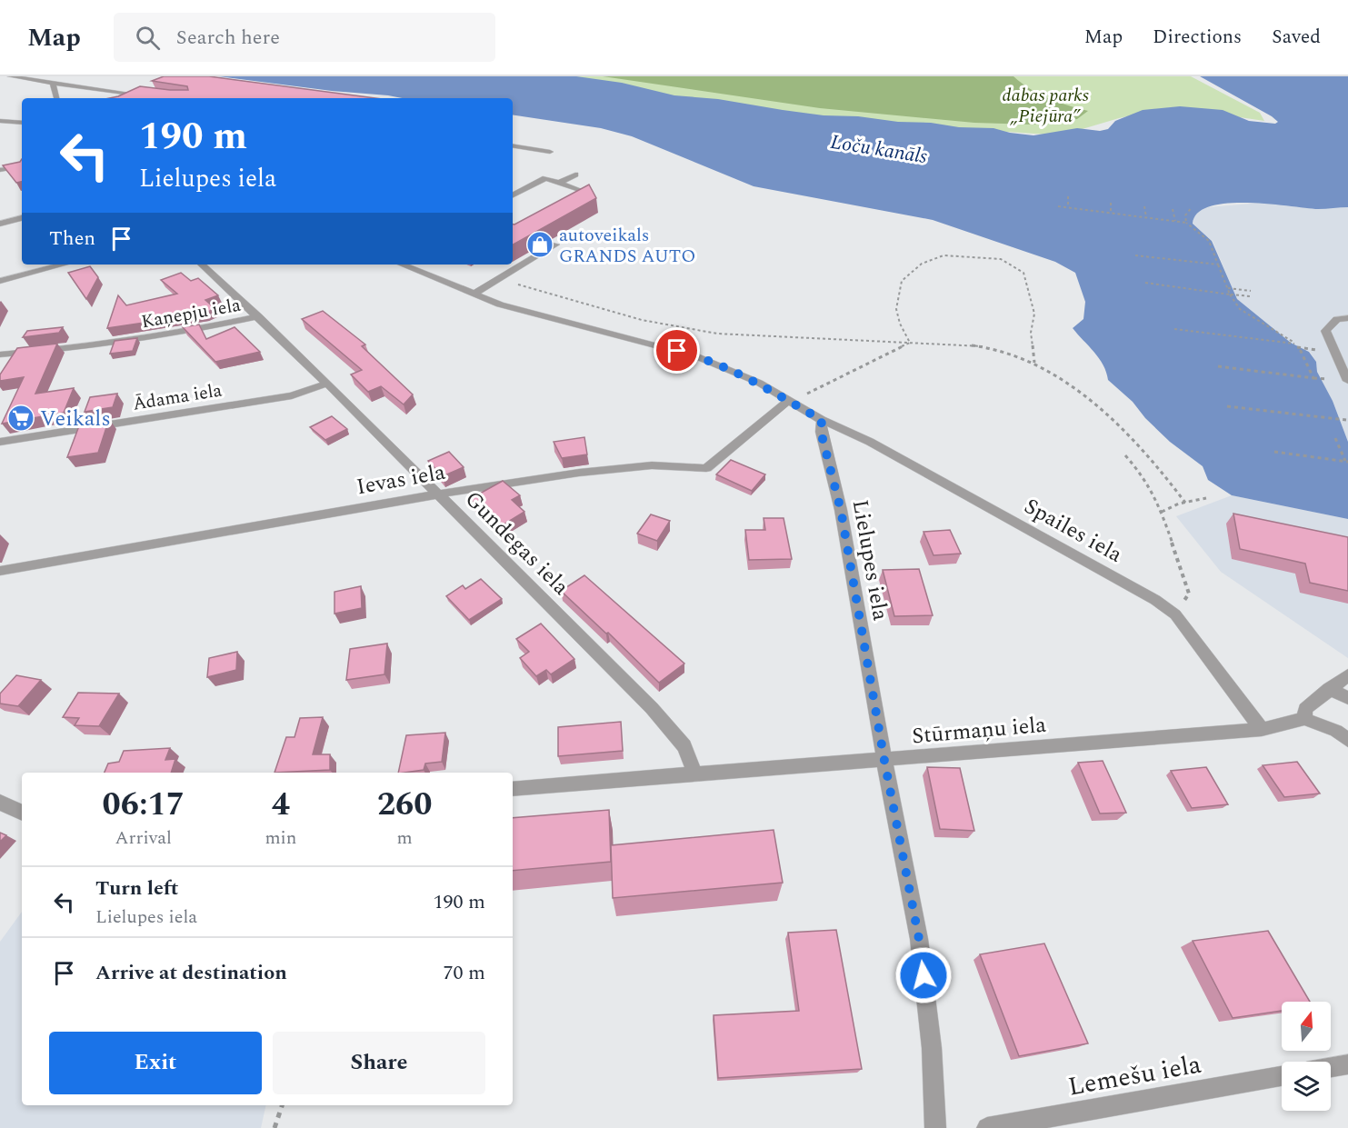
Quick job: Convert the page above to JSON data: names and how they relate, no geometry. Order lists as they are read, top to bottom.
{
  "streets": {
    "street": [
      "Kaņepju iela",
      "Ādama iela",
      "Ievas iela",
      "Spailes iela",
      "Gundegas iela",
      "Lielupes iela",
      "Stūrmaņu iela",
      "Lemešu iela"
    ]
  },
  "crossings": [
    ["Kaņepju iela", "Gundegas iela"],
    ["Ādama iela", "Gundegas iela"],
    ["Ievas iela", "Gundegas iela"],
    ["Spailes iela", "Lielupes iela"],
    ["Spailes iela", "Stūrmaņu iela"],
    ["Gundegas iela", "Stūrmaņu iela"],
    ["Lielupes iela", "Stūrmaņu iela"]
  ],
  "water": ["Loču kanāls"],
  "parks": ["dabas parks „Piejūra”"],
  "places": {
    "shop": ["autoveikals GRANDS AUTO"],
    "supermarket": ["Veikals"]
  },
  "north": "top",
  "page": {
    "header": "Map",
    "search": "Search here",
    "nav": ["Map", "Directions", "Saved"],
    "turn": ["190 m", "Lielupes iela"],
    "then": "Then",
    "eta": [
      "06:17",
      "Arrival",
      "4",
      "min",
      "260",
      "m"
    ],
    "list": [
      {
        "name": "Turn left",
        "note": "Lielupes iela",
        "value": "190 m"
      },
      {
        "name": "Arrive at destination",
        "value": "70 m"
      }
    ],
    "buttons": ["Exit", "Share"]
  }
}
